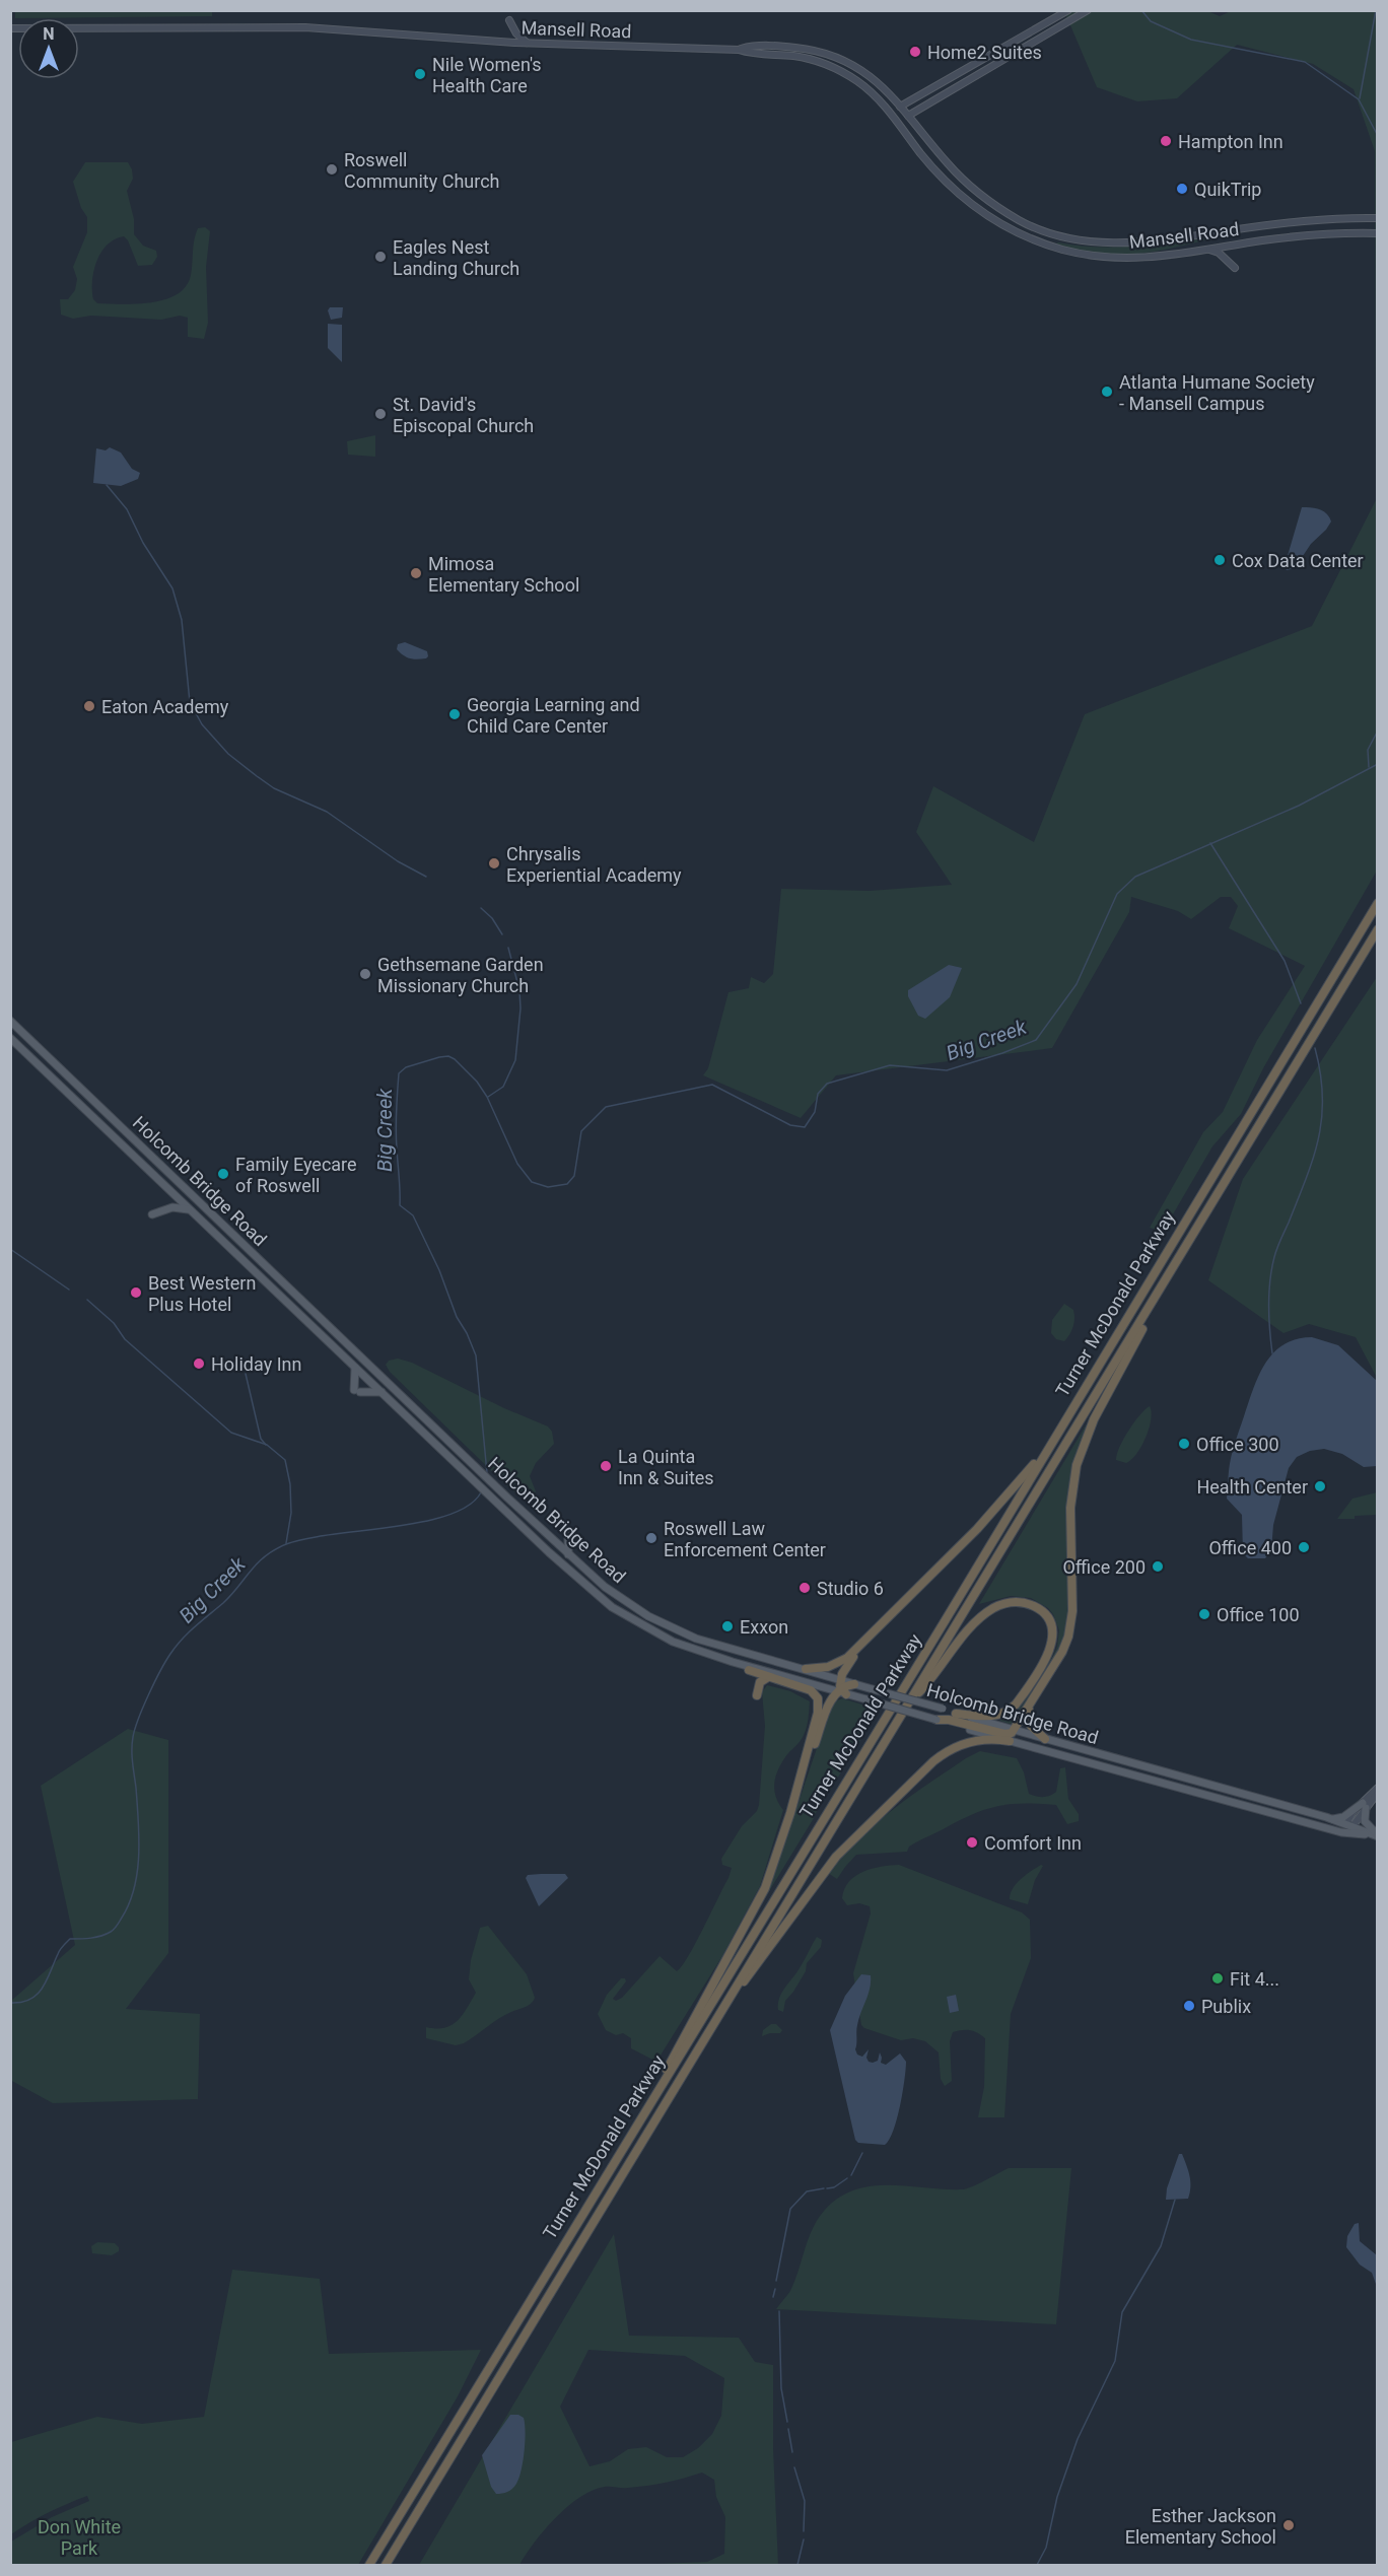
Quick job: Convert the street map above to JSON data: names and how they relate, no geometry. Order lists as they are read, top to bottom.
{
  "streets": {
    "highway": ["Turner McDonald Parkway"],
    "main road": ["Mansell Road", "Holcomb Bridge Road"]
  },
  "water": ["Big Creek"],
  "parks": ["Don White Park"],
  "places": [
    "Home2 Suites",
    "Nile Women's Health Care",
    "Hampton Inn",
    "Roswell Community Church",
    "QuikTrip",
    "Eagles Nest Landing Church",
    "Atlanta Humane Society - Mansell Campus",
    "St. David's Episcopal Church",
    "Cox Data Center",
    "Mimosa Elementary School",
    "Eaton Academy",
    "Georgia Learning and Child Care Center",
    "Chrysalis Experiential Academy",
    "Gethsemane Garden Missionary Church",
    "Family Eyecare of Roswell",
    "Best Western Plus Hotel",
    "Holiday Inn",
    "Office 300",
    "La Quinta Inn & Suites",
    "Health Center",
    "Roswell Law Enforcement Center",
    "Office 400",
    "Office 200",
    "Studio 6",
    "Office 100",
    "Exxon",
    "Comfort Inn",
    "Fit 4...",
    "Publix",
    "Esther Jackson Elementary School"
  ],
  "north": "top"
}
